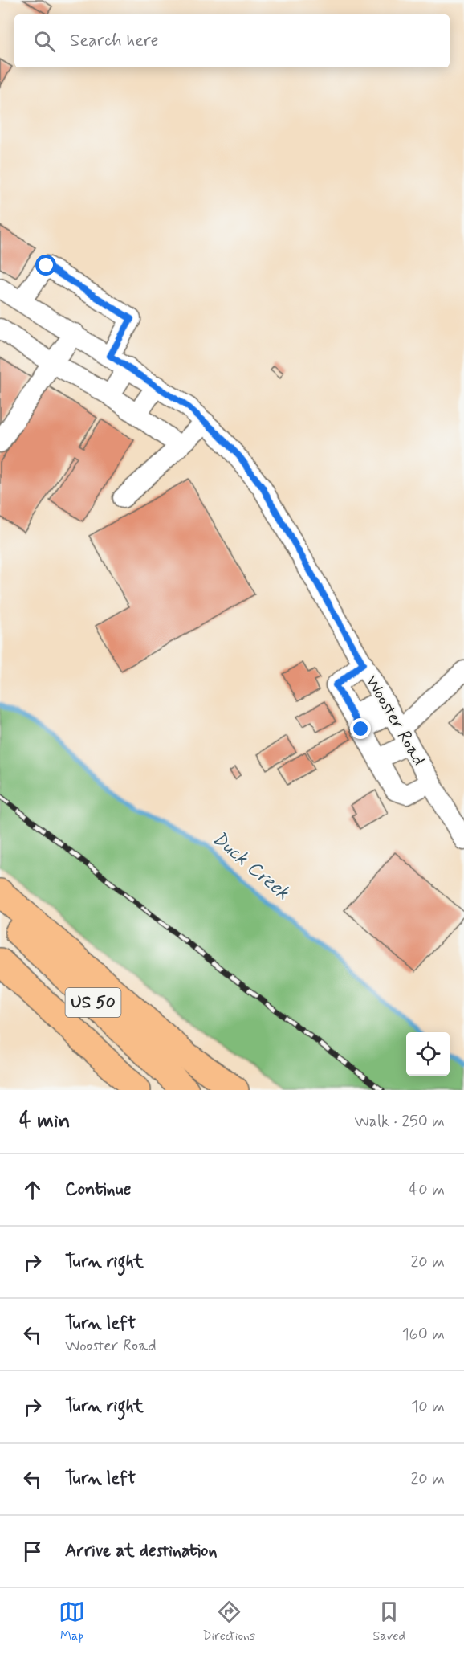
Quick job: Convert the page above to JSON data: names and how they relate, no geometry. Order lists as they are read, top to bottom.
{
  "streets": {
    "highway": ["US 50"],
    "street": ["Wooster Road"]
  },
  "water": ["Duck Creek"],
  "page": {
    "search": "Search here",
    "heading": ["4 min", "Walk · 250 m"],
    "list": [
      ["Continue", "40 m"],
      ["Turn right", "20 m"],
      ["Turn left", "Wooster Road", "160 m"],
      ["Turn right", "10 m"],
      ["Turn left", "20 m"],
      "Arrive at destination"
    ],
    "nav": ["Map", "Directions", "Saved"]
  }
}
